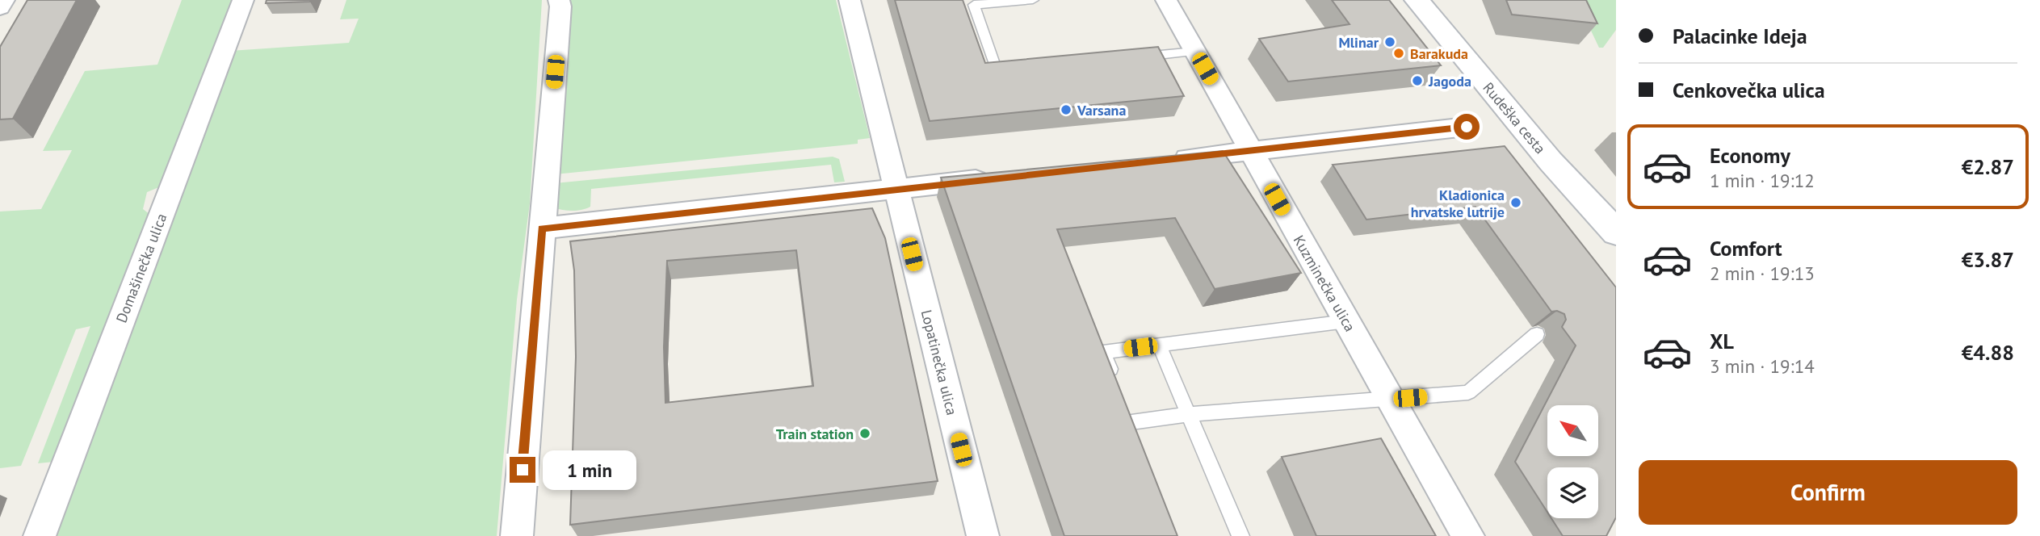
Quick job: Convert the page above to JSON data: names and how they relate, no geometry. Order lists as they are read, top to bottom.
{
  "streets": {
    "street": [
      "Rudeška cesta",
      "Domašinečka ulica",
      "Kuzminečka ulica",
      "Lopatinečka ulica"
    ]
  },
  "places": [
    "Mlinar",
    "Barakuda",
    "Jagoda",
    "Varsana",
    "Kladionica hrvatske lutrije",
    "Train station"
  ],
  "north": "top left",
  "page": {
    "banner": ["Palacinke Ideja", "Cenkovečka ulica"],
    "list": [
      {
        "name": "Economy",
        "note": "1 min · 19:12",
        "value": "€2.87"
      },
      {
        "name": "Comfort",
        "note": "2 min · 19:13",
        "value": "€3.87"
      },
      {
        "name": "XL",
        "note": "3 min · 19:14",
        "value": "€4.88"
      }
    ],
    "buttons": "Confirm",
    "bubble": "1 min"
  }
}
